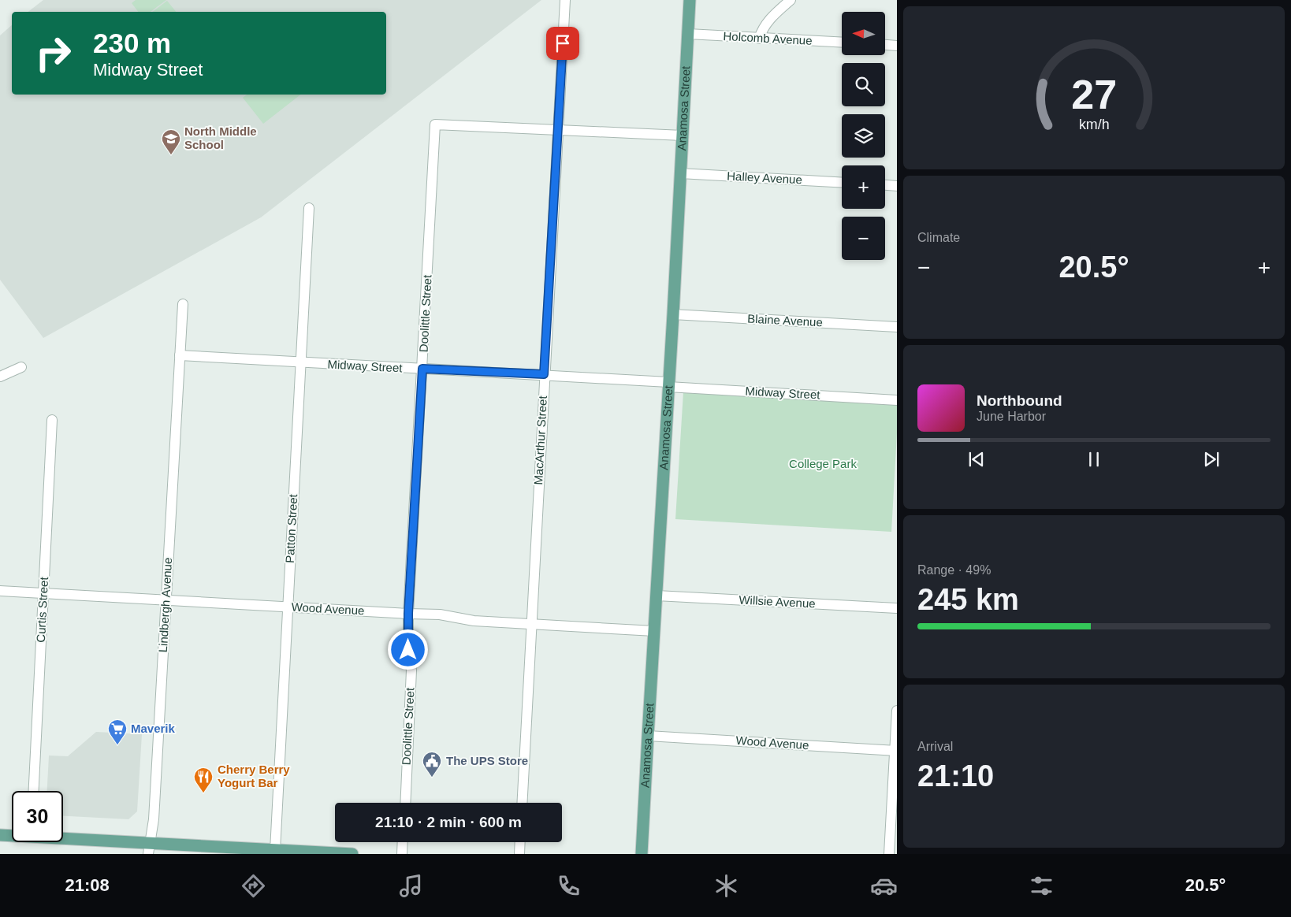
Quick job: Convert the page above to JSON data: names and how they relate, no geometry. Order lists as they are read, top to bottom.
{
  "streets": {
    "main road": ["Anamosa Street"],
    "street": [
      "Holcomb Avenue",
      "Halley Avenue",
      "Doolittle Street",
      "Blaine Avenue",
      "Midway Street",
      "MacArthur Street",
      "Patton Street",
      "Willsie Avenue",
      "Lindbergh Avenue",
      "Wood Avenue",
      "Curtis Street"
    ]
  },
  "crossings": [
    ["Holcomb Avenue", "Anamosa Street"],
    ["Anamosa Street", "Halley Avenue"],
    ["Anamosa Street", "Blaine Avenue"],
    ["Anamosa Street", "Midway Street"],
    ["Anamosa Street", "Willsie Avenue"],
    ["Anamosa Street", "Wood Avenue"],
    ["Doolittle Street", "Midway Street"],
    ["Doolittle Street", "MacArthur Street"],
    ["Doolittle Street", "Wood Avenue"],
    ["Midway Street", "MacArthur Street"],
    ["Midway Street", "Patton Street"],
    ["Midway Street", "Lindbergh Avenue"],
    ["MacArthur Street", "Wood Avenue"],
    ["Patton Street", "Wood Avenue"],
    ["Lindbergh Avenue", "Wood Avenue"],
    ["Wood Avenue", "Curtis Street"]
  ],
  "parks": ["College Park"],
  "places": {
    "school or university": ["North Middle School"],
    "supermarket": ["Maverik"],
    "public building": ["The UPS Store"],
    "restaurant": ["Cherry Berry Yogurt Bar"]
  },
  "north": "left",
  "page": {
    "map_buttons": ["+", "−"],
    "turn": ["230 m", "Midway Street"],
    "tile": [
      "Climate",
      ["Range · 49%", "245 km"],
      ["Arrival", "21:10"]
    ],
    "heat": ["−", "20.5°", "+"],
    "song": ["Northbound", "June Harbor"],
    "limit": "30",
    "trip": "21:10 · 2 min · 600 m",
    "tabs": ["21:08", "20.5°"],
    "gauge": ["27", "km/h"]
  }
}
